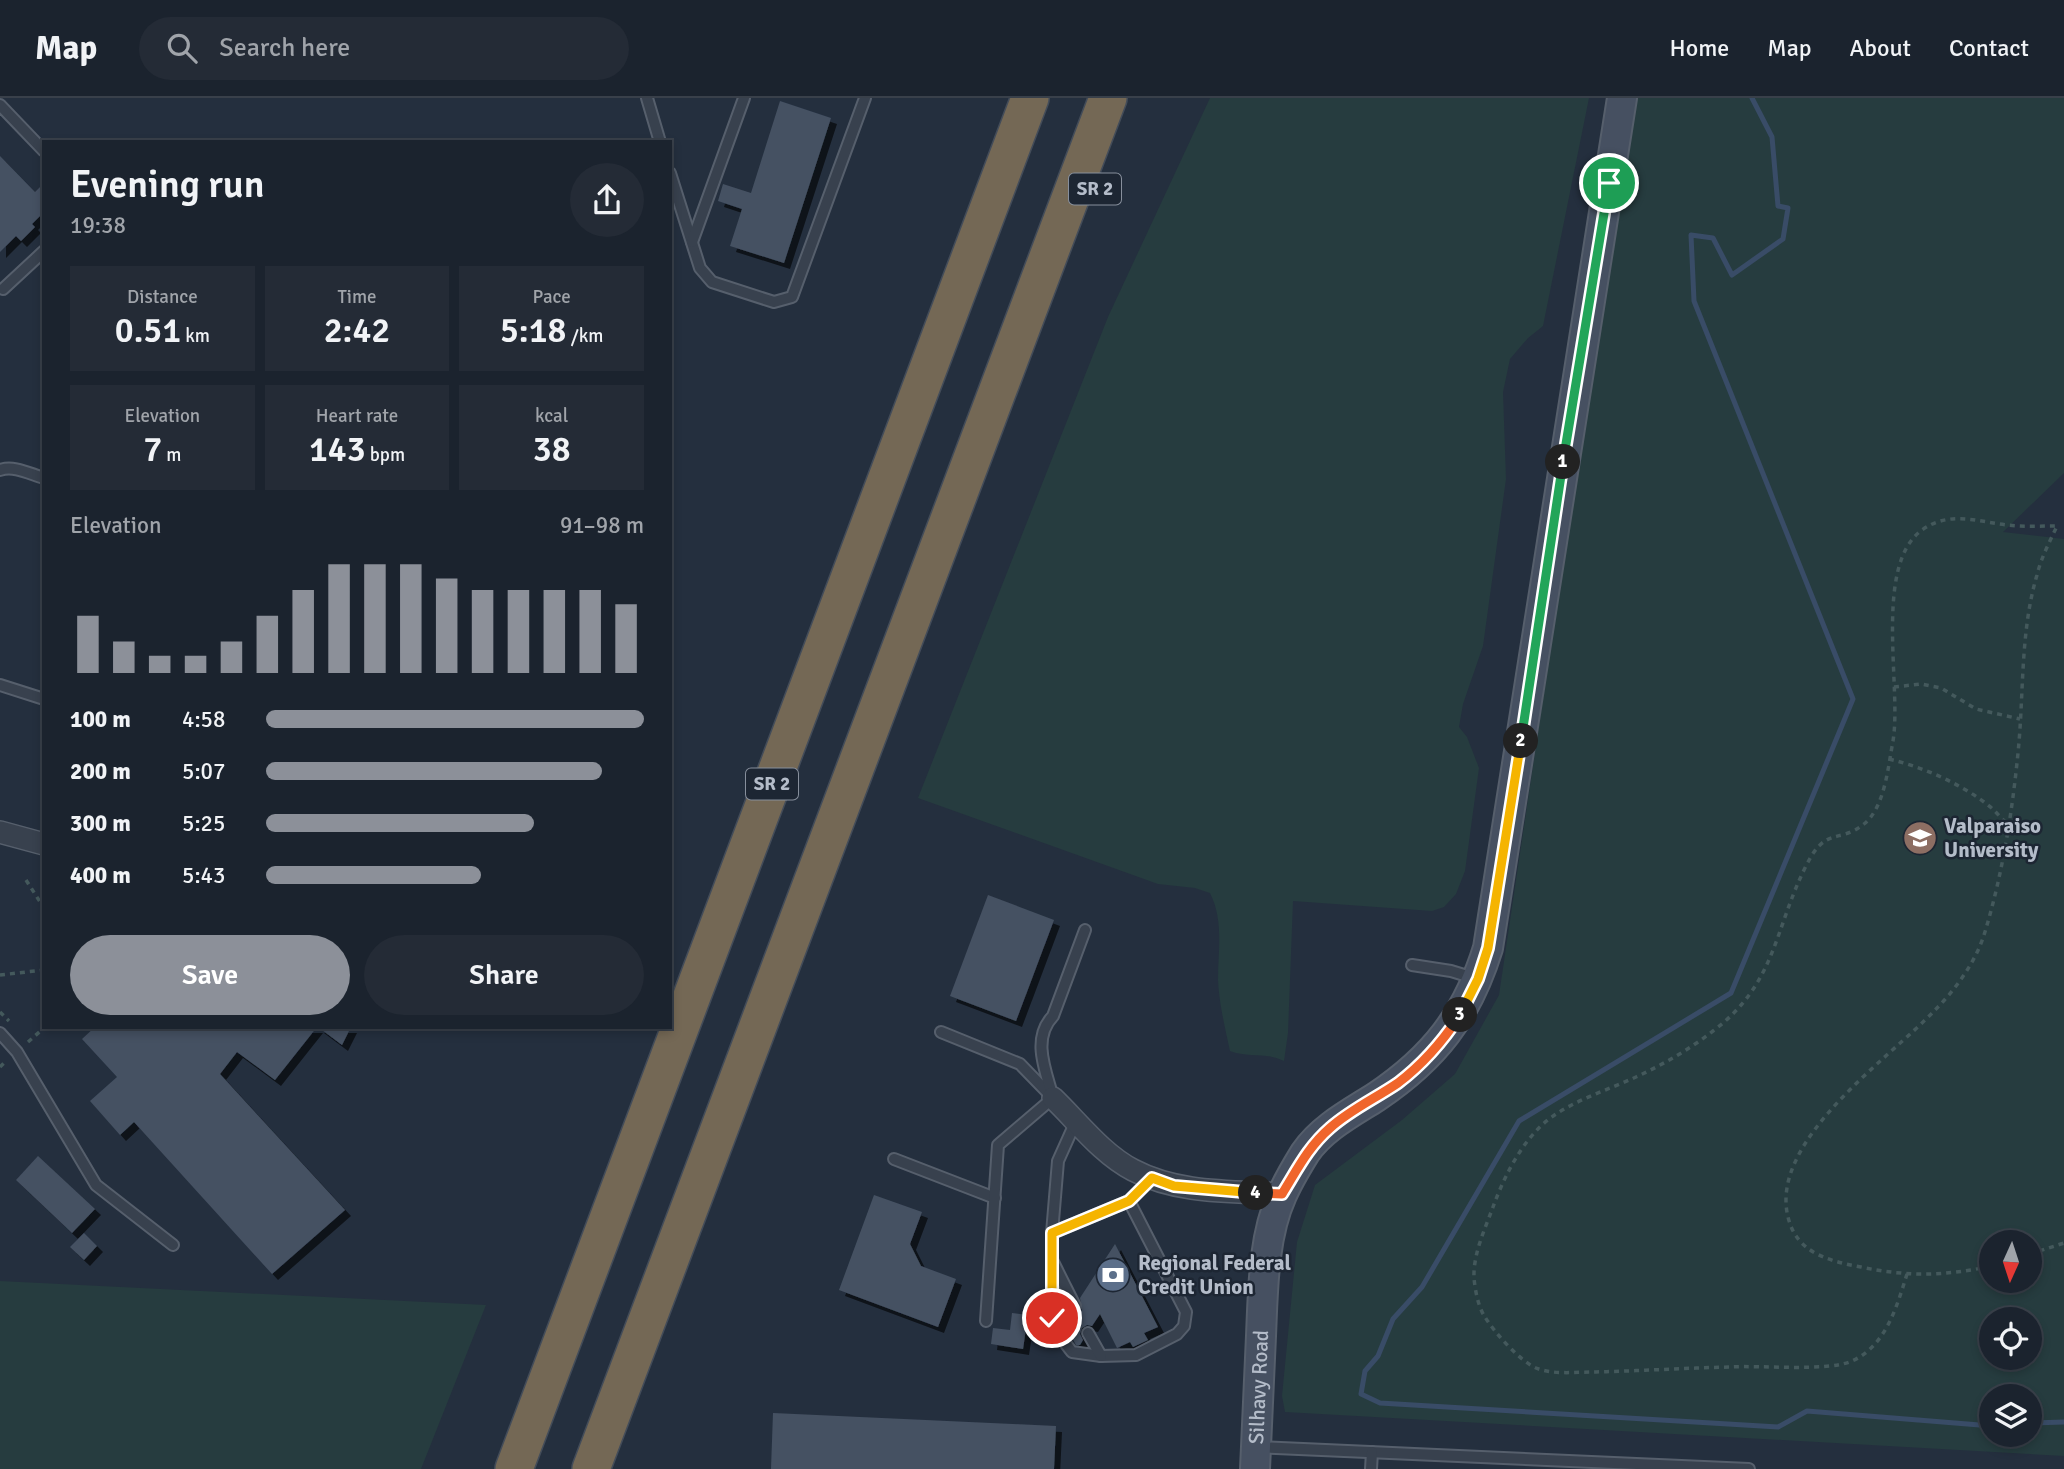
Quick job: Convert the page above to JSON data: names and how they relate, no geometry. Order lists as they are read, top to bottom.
{
  "streets": {
    "highway": ["SR 2"],
    "street": ["Silhavy Road"]
  },
  "places": {
    "school or university": ["Valparaiso University"],
    "bank": ["Regional Federal Credit Union"]
  },
  "north": "bottom",
  "page": {
    "header": "Map",
    "search": "Search here",
    "nav": [
      "Home",
      "Map",
      "About",
      "Contact"
    ],
    "heading": ["Evening run", "19:38"],
    "stats": [
      ["Distance", "0.51 km"],
      ["Time", "2:42"],
      ["Pace", "5:18 /km"],
      ["Elevation", "7 m"],
      ["Heart rate", "143 bpm"],
      ["kcal", "38"]
    ],
    "pins": [
      "1",
      "2",
      "3",
      "4"
    ],
    "chart": ["Elevation", "91–98 m"],
    "list": [
      {
        "name": "100 m",
        "note": "4:58"
      },
      {
        "name": "200 m",
        "note": "5:07"
      },
      {
        "name": "300 m",
        "note": "5:25"
      },
      {
        "name": "400 m",
        "note": "5:43"
      }
    ],
    "buttons": ["Save", "Share"]
  }
}
